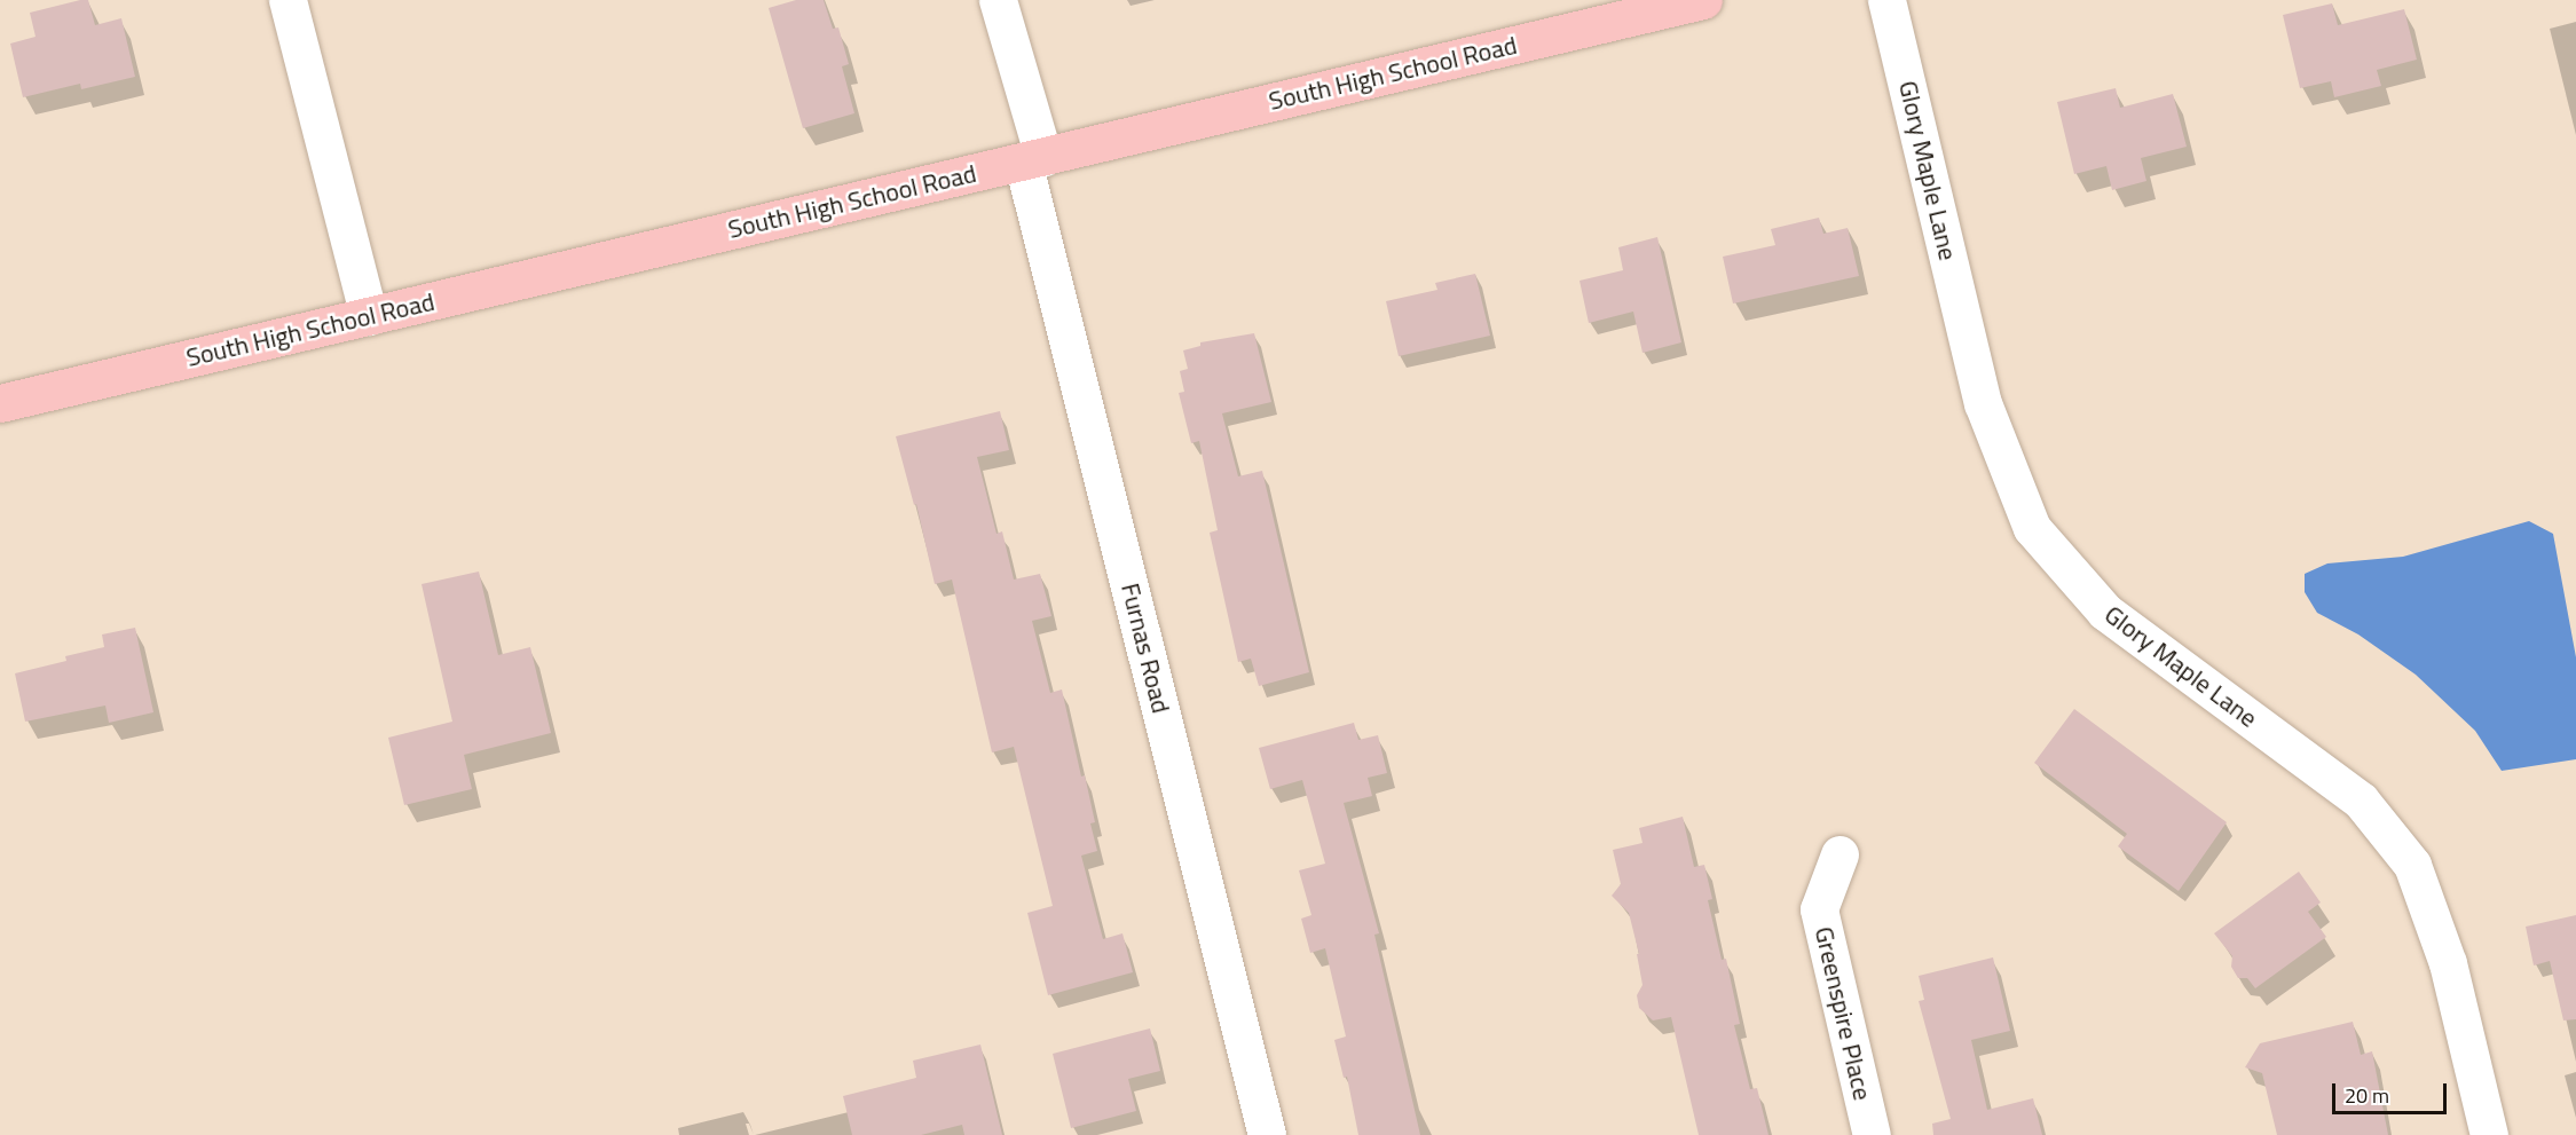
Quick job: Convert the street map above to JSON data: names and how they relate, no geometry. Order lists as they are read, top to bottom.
{
  "streets": {
    "main road": ["South High School Road"],
    "street": ["Glory Maple Lane", "Furnas Road", "Greenspire Place"]
  },
  "crossings": [
    ["South High School Road", "Furnas Road"]
  ],
  "scale_bar": "20 m"
}
